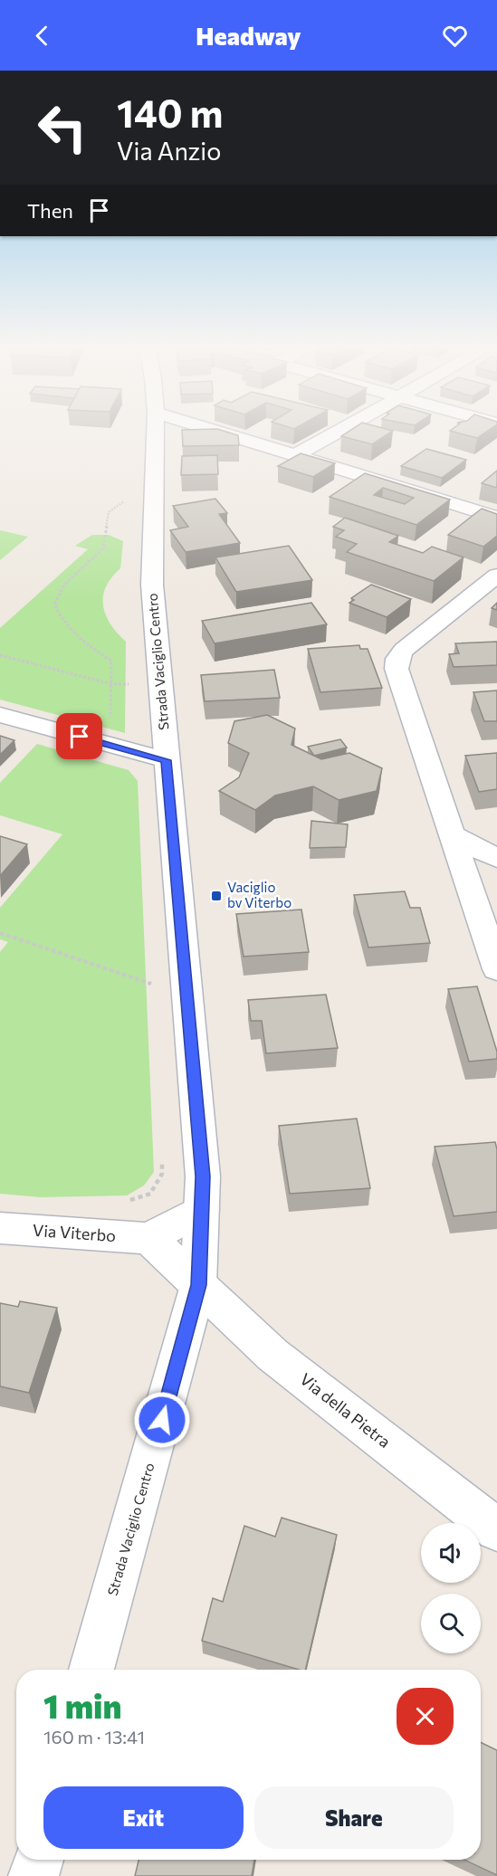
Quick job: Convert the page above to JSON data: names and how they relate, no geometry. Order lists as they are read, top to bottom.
{
  "streets": {
    "street": ["Strada Vaciglio Centro", "Via Viterbo", "Via della Pietra"]
  },
  "crossings": [
    ["Strada Vaciglio Centro", "Via della Pietra"]
  ],
  "places": {
    "transit": ["Vaciglio bv Viterbo"]
  },
  "page": {
    "header": "Headway",
    "turn": ["140 m", "Via Anzio"],
    "then": "Then",
    "heading": ["1 min", "160 m · 13:41"],
    "buttons": ["Exit", "Share"]
  }
}
